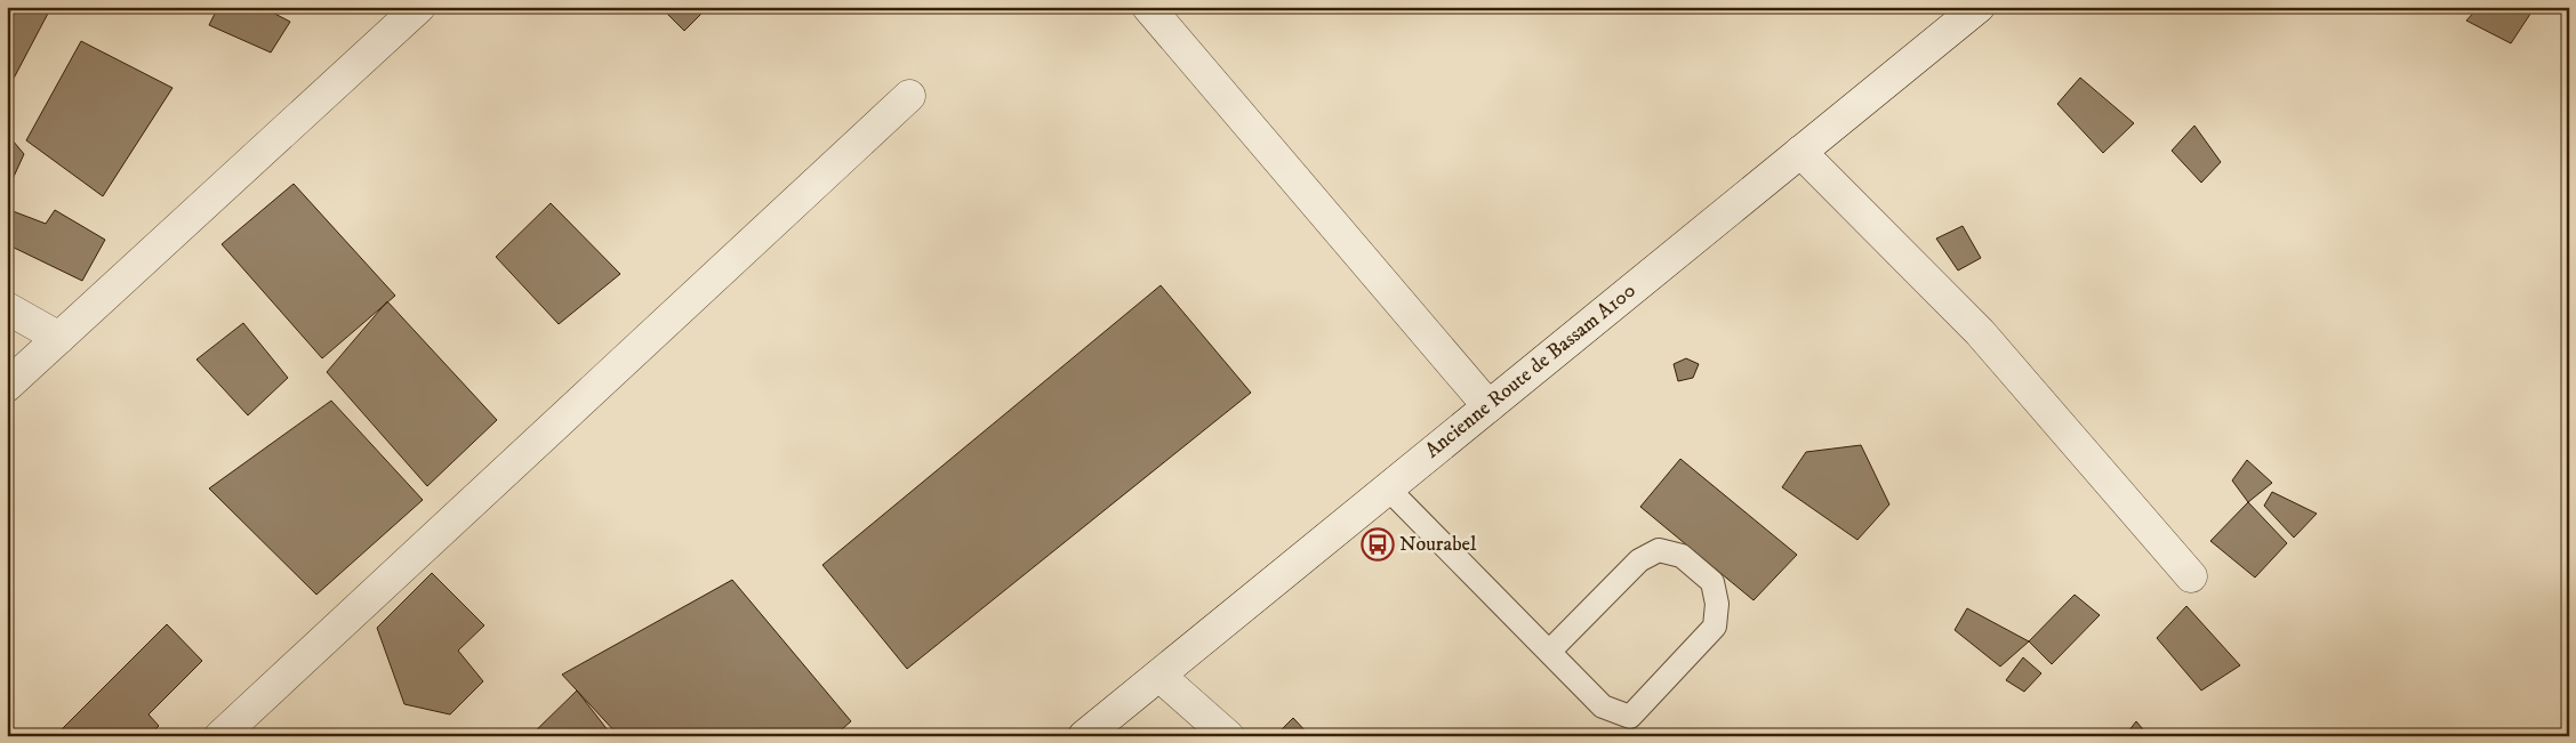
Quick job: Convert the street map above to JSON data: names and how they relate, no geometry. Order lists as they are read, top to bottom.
{
  "streets": {
    "street": ["Ancienne Route de Bassam A100"]
  },
  "places": {
    "bus stop": ["Nourabel"]
  }
}
